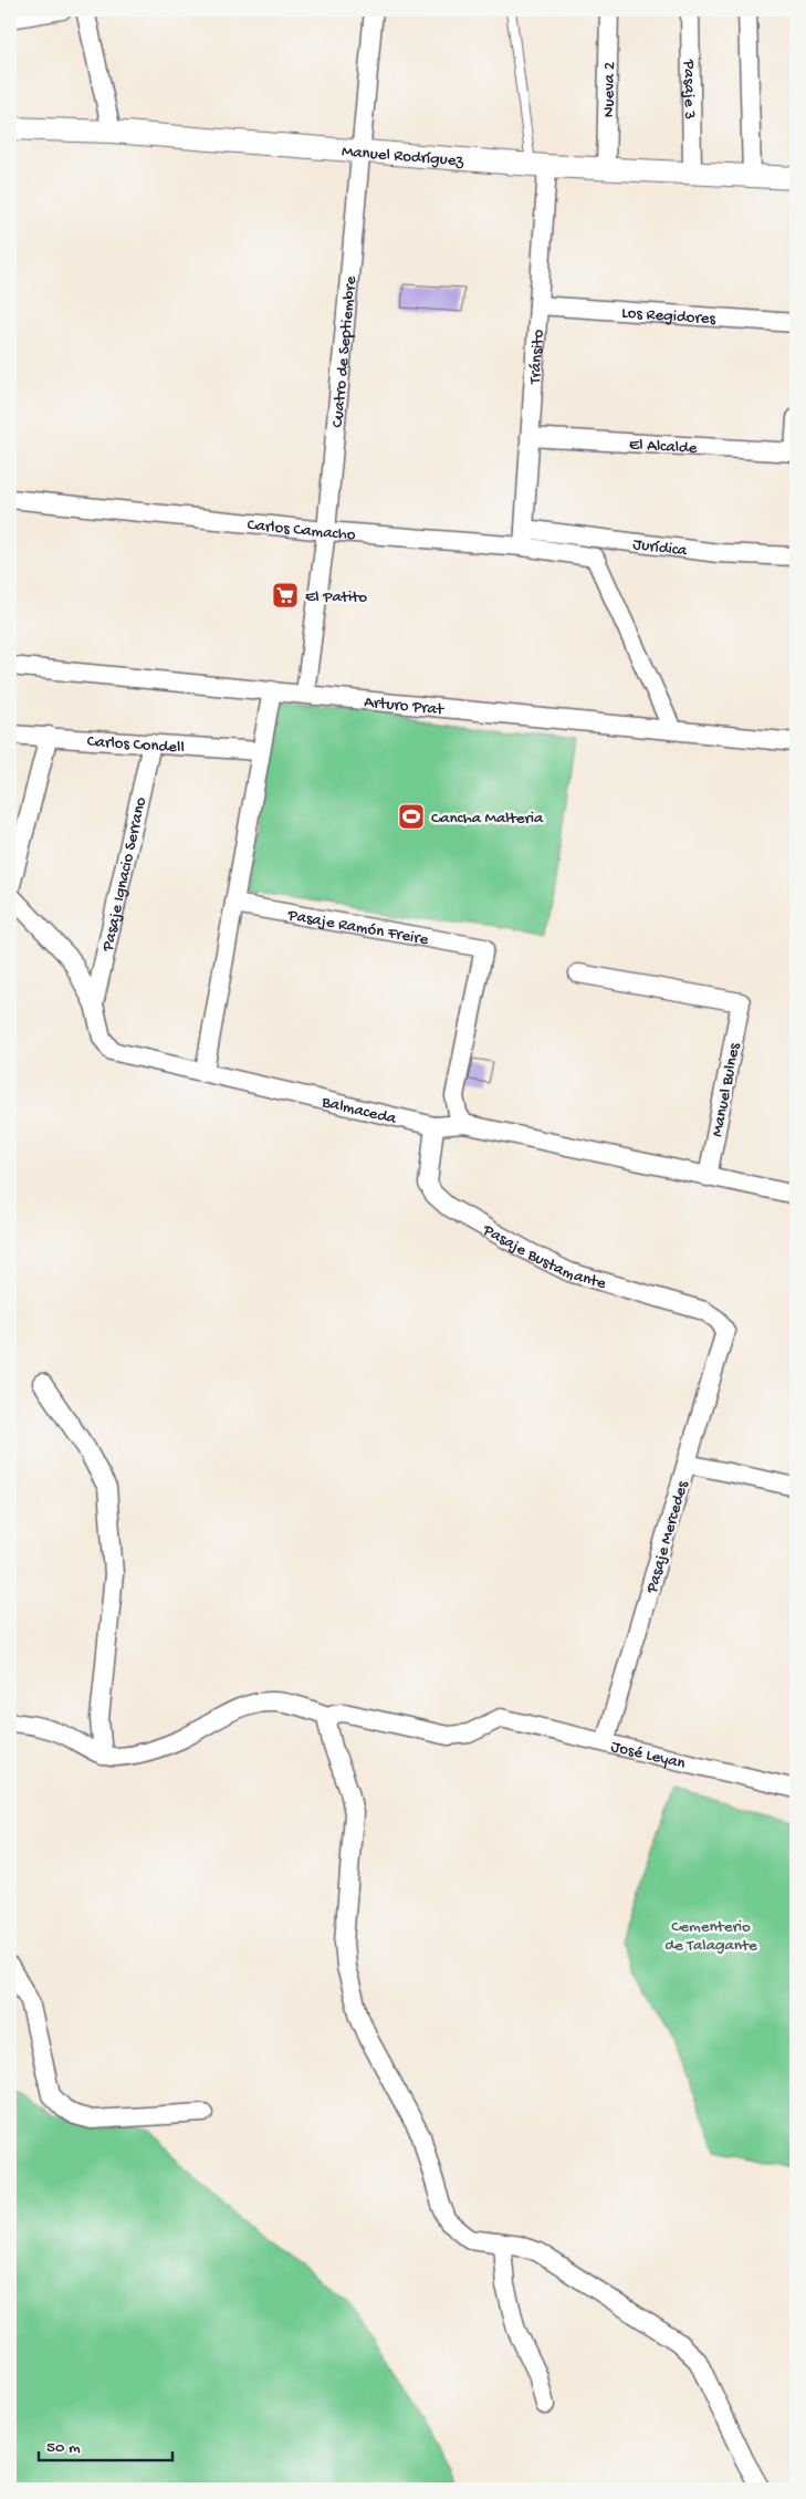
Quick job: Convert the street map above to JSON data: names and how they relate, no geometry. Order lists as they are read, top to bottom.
{
  "streets": {
    "street": [
      "Nueva 2",
      "Pasaje 3",
      "Manuel Rodríguez",
      "Los Regidores",
      "Cuatro de Septiembre",
      "Tránsito",
      "El Alcalde",
      "Carlos Camacho",
      "Jurídica",
      "Arturo Prat",
      "Carlos Condell",
      "Pasaje Ignacio Serrano",
      "Pasaje Ramón Freire",
      "Manuel Bulnes",
      "Balmaceda",
      "Pasaje Bustamante",
      "Pasaje Mercedes",
      "José Leyan"
    ]
  },
  "crossings": [
    ["Nueva 2", "Manuel Rodríguez"],
    ["Pasaje 3", "Manuel Rodríguez"],
    ["Manuel Rodríguez", "Cuatro de Septiembre"],
    ["Manuel Rodríguez", "Tránsito"],
    ["Los Regidores", "Tránsito"],
    ["Cuatro de Septiembre", "Carlos Camacho"],
    ["Cuatro de Septiembre", "Arturo Prat"],
    ["Tránsito", "El Alcalde"],
    ["Tránsito", "Carlos Camacho"],
    ["Tránsito", "Jurídica"],
    ["Carlos Camacho", "Jurídica"],
    ["Carlos Camacho", "Arturo Prat"],
    ["Carlos Condell", "Pasaje Ignacio Serrano"],
    ["Pasaje Ignacio Serrano", "Balmaceda"],
    ["Pasaje Ramón Freire", "Balmaceda"],
    ["Manuel Bulnes", "Balmaceda"],
    ["Balmaceda", "Pasaje Bustamante"],
    ["Pasaje Bustamante", "Pasaje Mercedes"],
    ["Pasaje Mercedes", "José Leyan"]
  ],
  "parks": ["Cementerio de Talagante"],
  "places": {
    "supermarket": ["El Patito"],
    "sports": ["Cancha Malteria"]
  },
  "scale_bar": "50 m"
}
